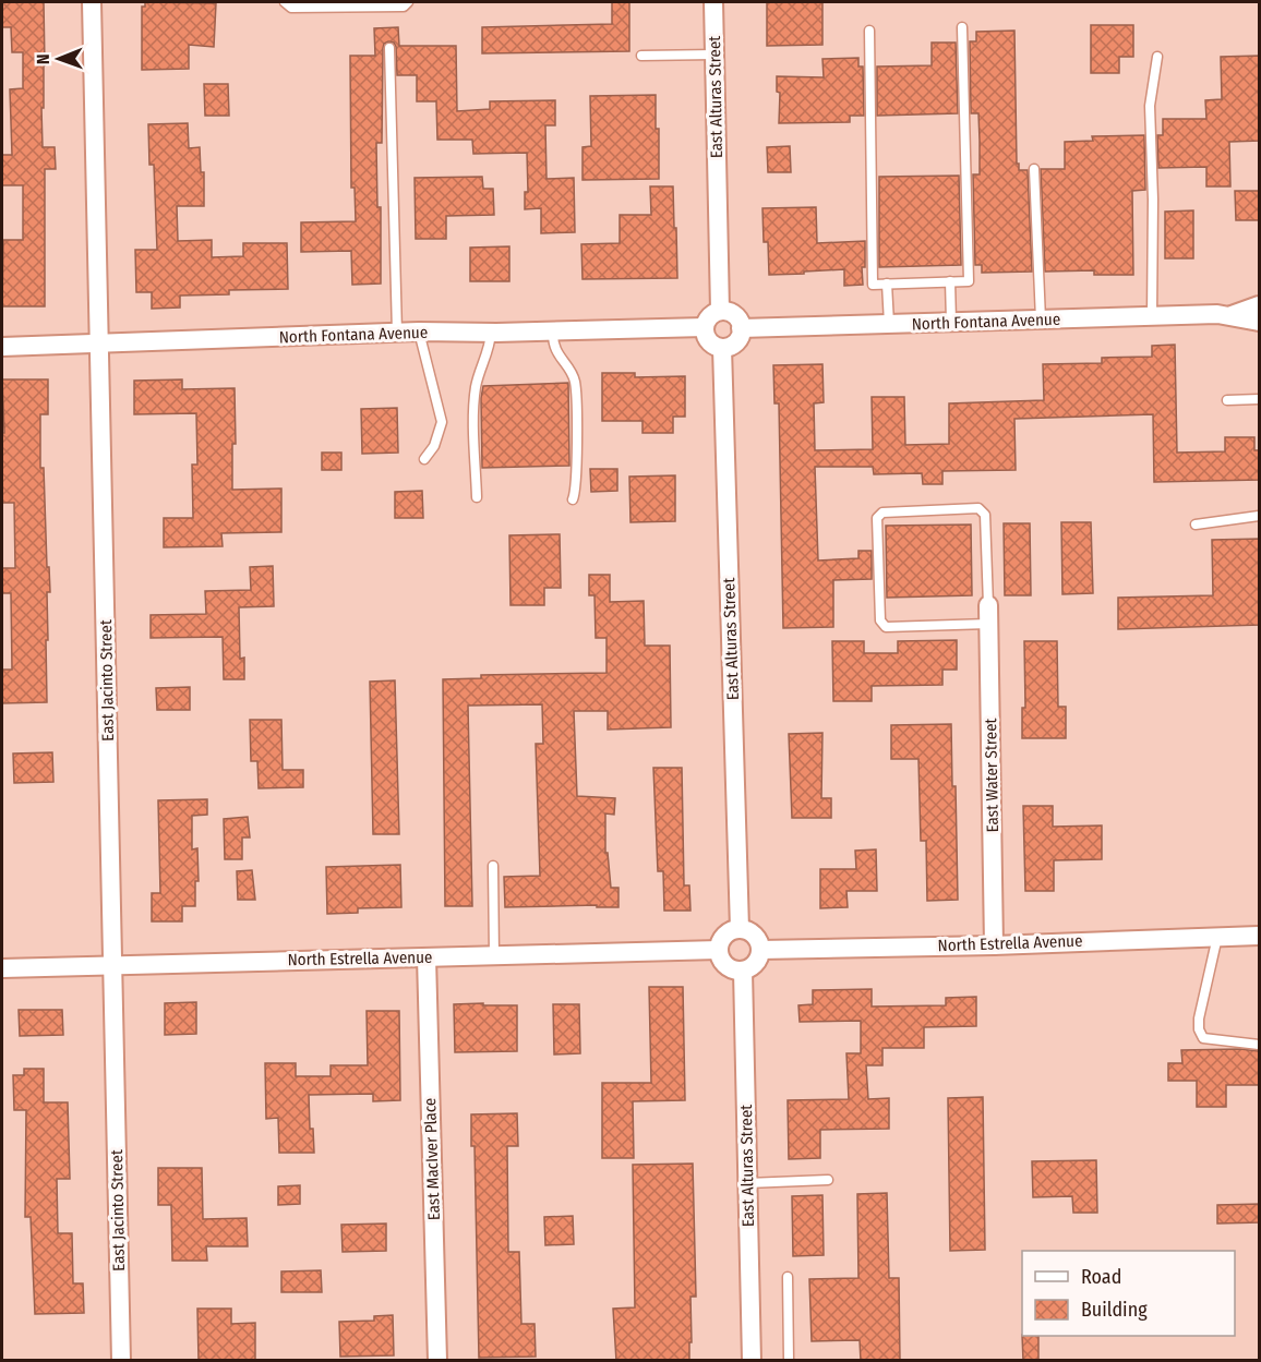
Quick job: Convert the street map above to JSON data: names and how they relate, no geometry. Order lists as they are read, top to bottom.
{
  "streets": {
    "street": [
      "East Alturas Street",
      "North Fontana Avenue",
      "East Jacinto Street",
      "East Water Street",
      "North Estrella Avenue",
      "East MacIver Place"
    ]
  },
  "crossings": [
    ["East Alturas Street", "North Fontana Avenue"],
    ["East Alturas Street", "North Estrella Avenue"],
    ["North Fontana Avenue", "East Jacinto Street"],
    ["East Jacinto Street", "North Estrella Avenue"],
    ["East Water Street", "North Estrella Avenue"],
    ["North Estrella Avenue", "East MacIver Place"]
  ],
  "legend": ["Road", "Building"],
  "north": "left"
}
